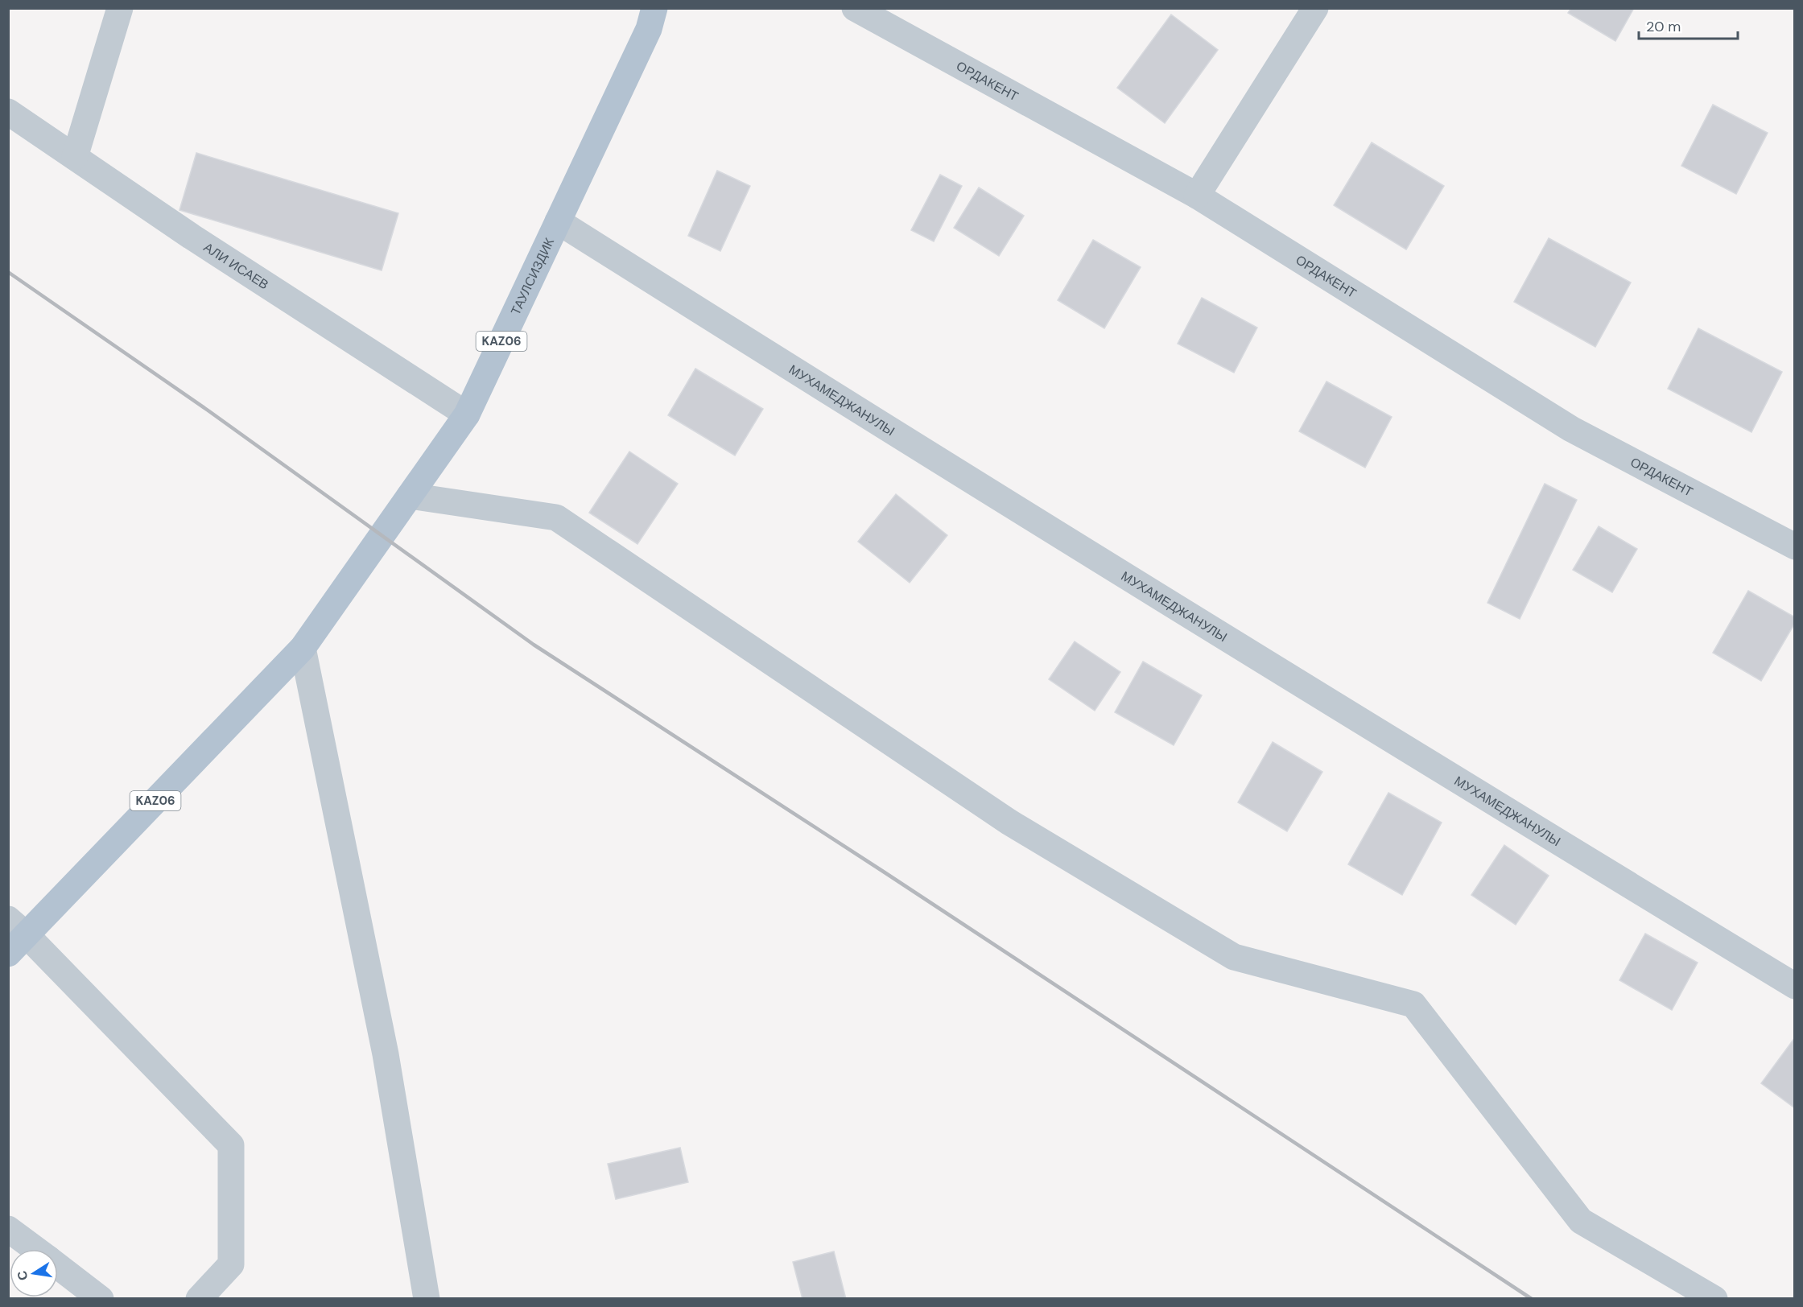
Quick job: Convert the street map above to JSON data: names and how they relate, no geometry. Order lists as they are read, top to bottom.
{
  "streets": {
    "main road": ["ТАУЛСИЗДИК", "KAZ06"],
    "street": ["ОРДАКЕНТ", "АЛИ ИСАЕВ", "МУХАМЕДЖАНУЛЫ"]
  },
  "crossings": [
    ["АЛИ ИСАЕВ", "ТАУЛСИЗДИК"],
    ["ТАУЛСИЗДИК", "KAZ06"],
    ["ТАУЛСИЗДИК", "МУХАМЕДЖАНУЛЫ"]
  ],
  "scale_bar": "20 m",
  "north": "left"
}
